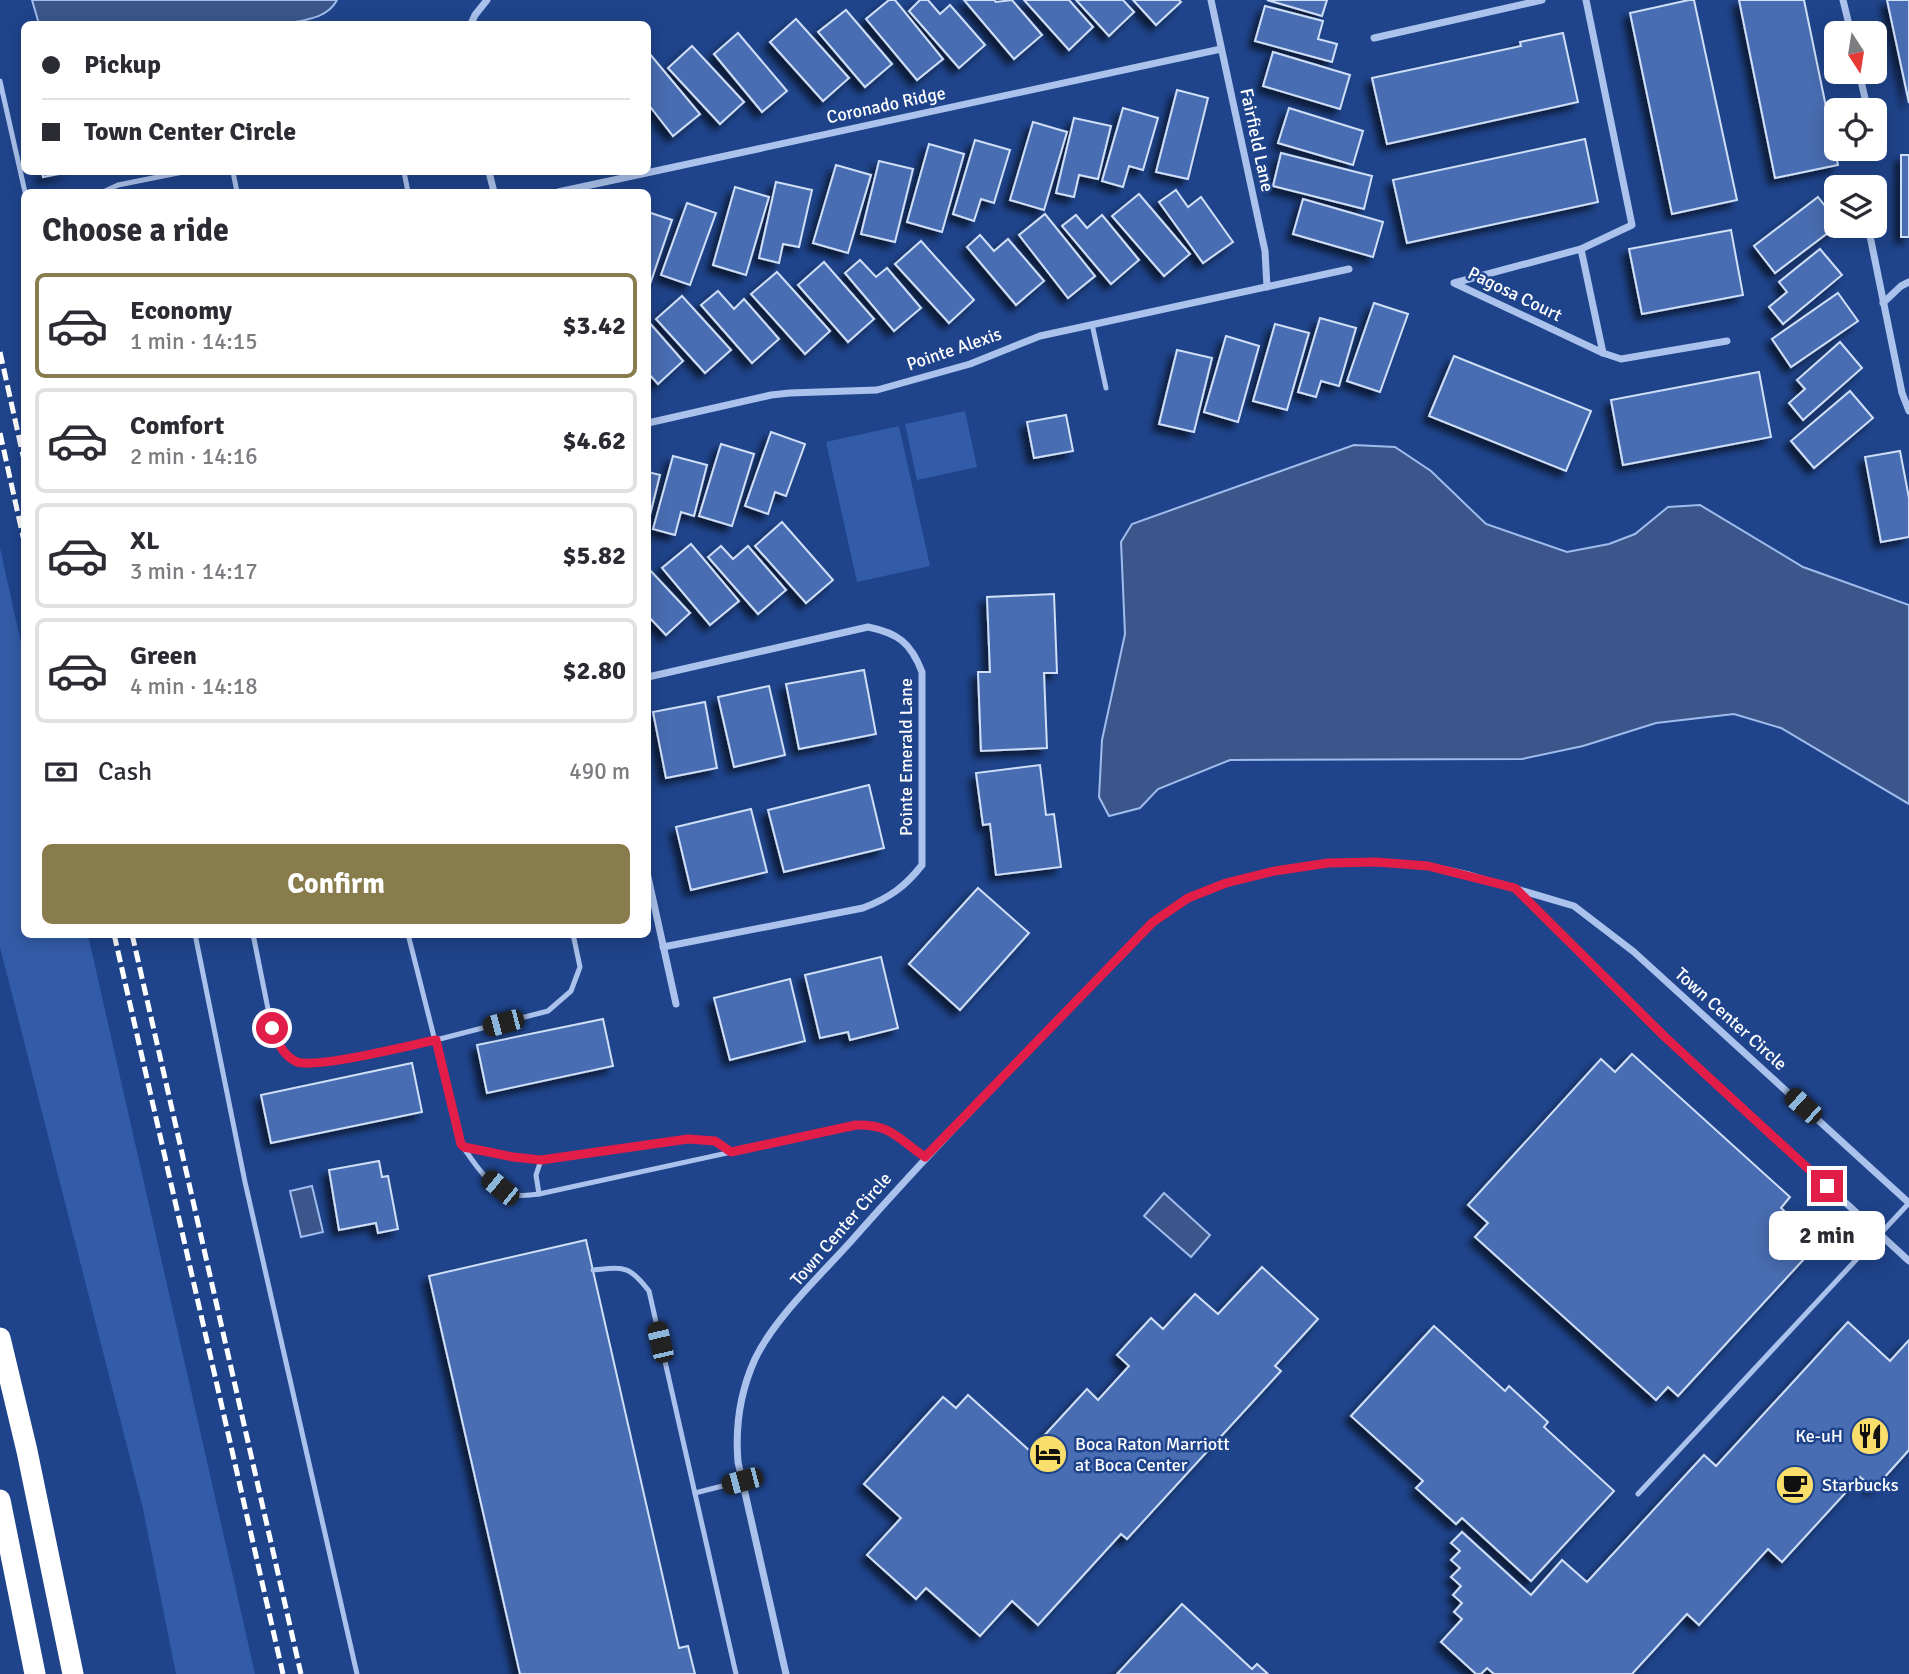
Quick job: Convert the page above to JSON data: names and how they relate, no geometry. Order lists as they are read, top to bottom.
{
  "streets": {
    "street": [
      "Coronado Ridge",
      "Fairfield Lane",
      "Pagosa Court",
      "Pointe Alexis",
      "Pointe Emerald Lane",
      "Town Center Circle"
    ]
  },
  "crossings": [
    ["Coronado Ridge", "Fairfield Lane"],
    ["Fairfield Lane", "Pointe Alexis"]
  ],
  "places": {
    "restaurant": ["Ke-uH"],
    "hotel": ["Boca Raton Marriott at Boca Center"],
    "cafe": ["Starbucks"]
  },
  "north": "bottom",
  "page": {
    "banner": ["Pickup", "Town Center Circle"],
    "heading": "Choose a ride",
    "list": [
      {
        "name": "Economy",
        "note": "1 min · 14:15",
        "value": "$3.42"
      },
      {
        "name": "Comfort",
        "note": "2 min · 14:16",
        "value": "$4.62"
      },
      {
        "name": "XL",
        "note": "3 min · 14:17",
        "value": "$5.82"
      },
      {
        "name": "Green",
        "note": "4 min · 14:18",
        "value": "$2.80"
      }
    ],
    "pay": ["Cash", "490 m"],
    "buttons": "Confirm",
    "bubble": "2 min"
  }
}
